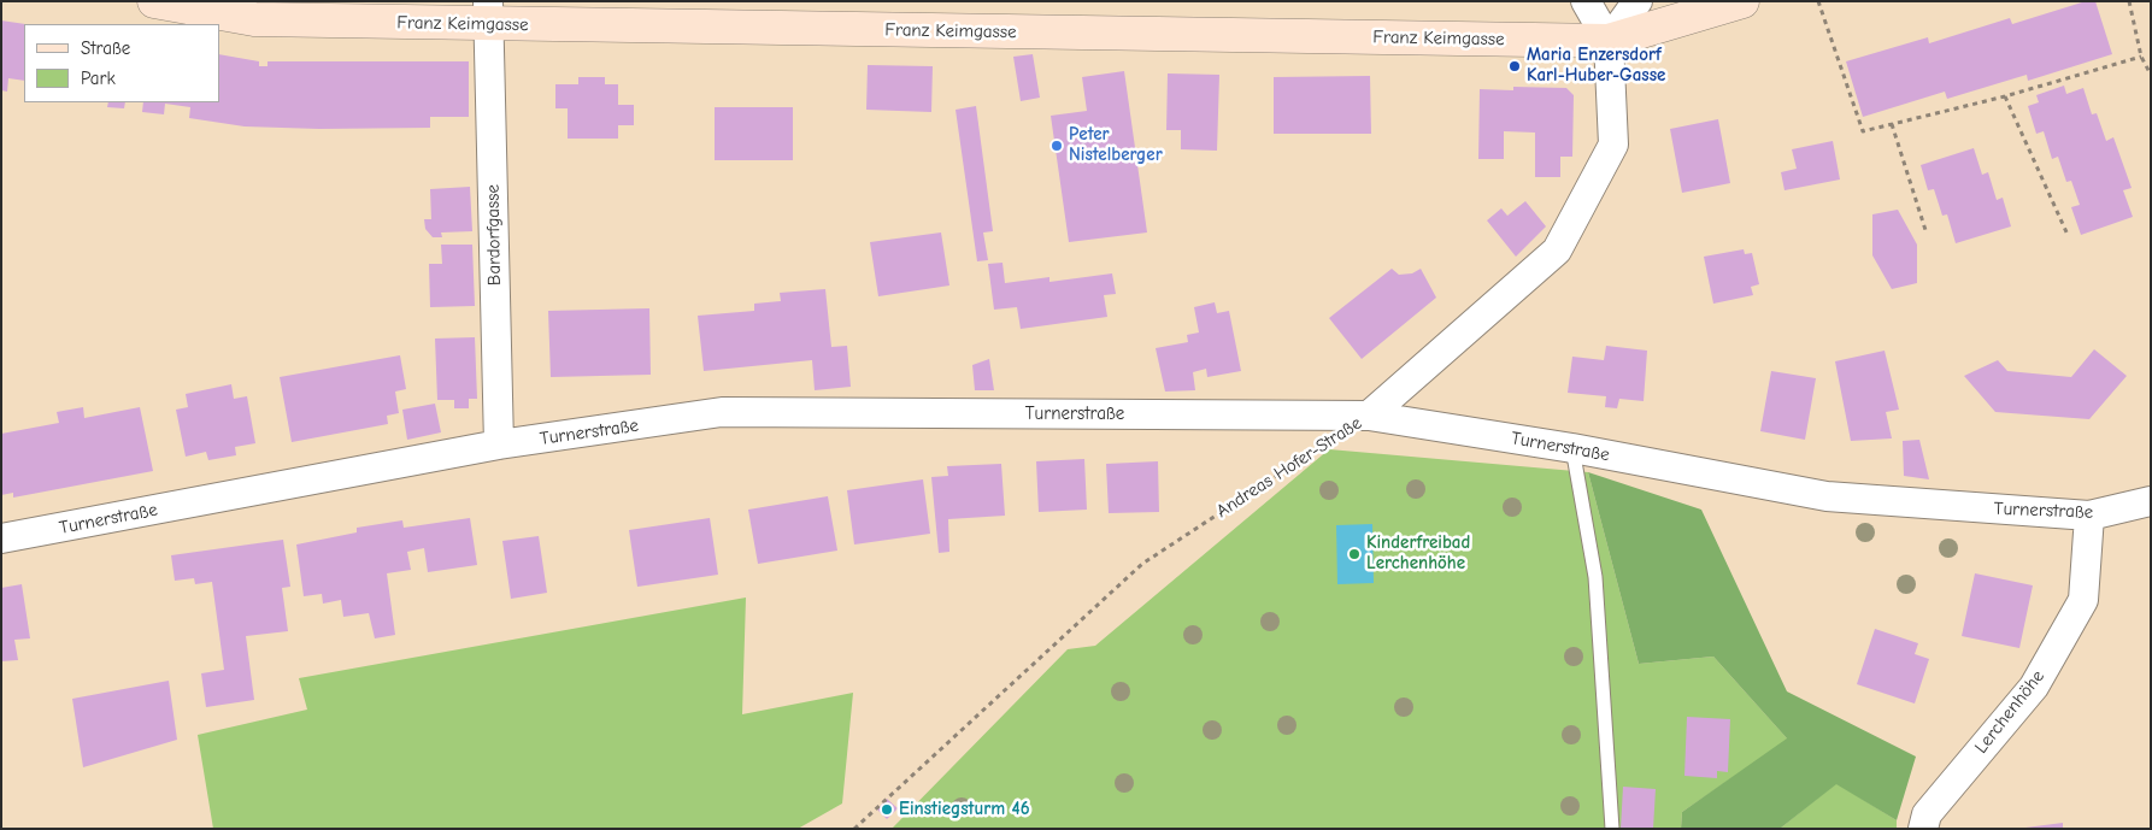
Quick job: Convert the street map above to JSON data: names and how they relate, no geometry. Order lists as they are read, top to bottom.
{
  "streets": {
    "main road": ["Franz Keimgasse"],
    "street": [
      "Bardorfgasse",
      "Turnerstraße",
      "Andreas Hofer-Straße",
      "Lerchenhöhe"
    ]
  },
  "crossings": [
    ["Franz Keimgasse", "Bardorfgasse"],
    ["Franz Keimgasse", "Andreas Hofer-Straße"],
    ["Bardorfgasse", "Turnerstraße"],
    ["Turnerstraße", "Andreas Hofer-Straße"],
    ["Turnerstraße", "Lerchenhöhe"]
  ],
  "places": [
    "Maria Enzersdorf Karl-Huber-Gasse",
    "Peter Nistelberger",
    "Kinderfreibad Lerchenhöhe",
    "Einstiegsturm 46"
  ],
  "legend": ["Straße", "Park"]
}
